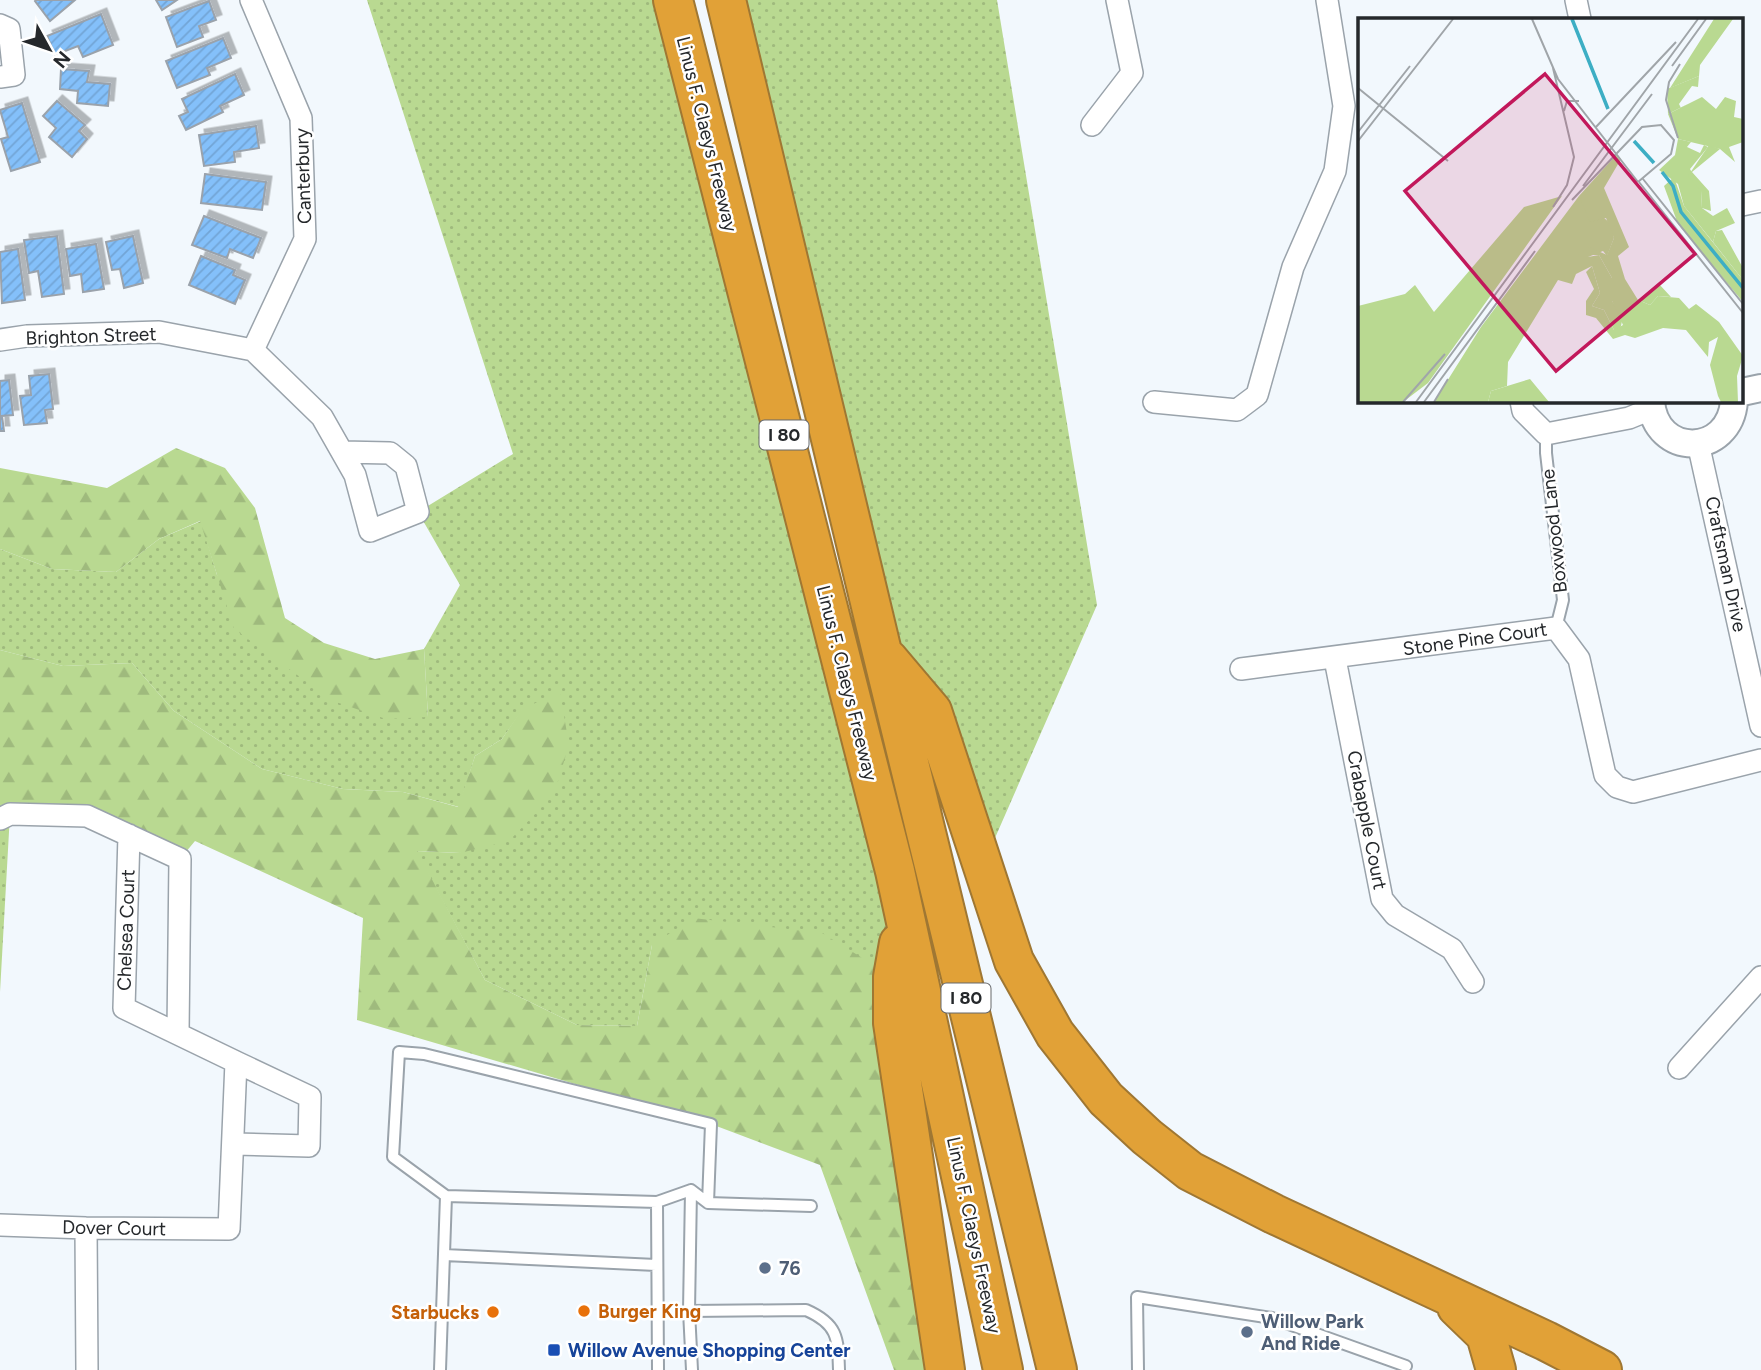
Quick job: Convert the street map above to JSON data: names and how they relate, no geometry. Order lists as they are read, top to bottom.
{
  "streets": {
    "highway": ["Linus F. Claeys Freeway", "I 80"],
    "street": [
      "Canterbury",
      "Brighton Street",
      "Craftsman Drive",
      "Stone Pine Court",
      "Crabapple Court",
      "Chelsea Court",
      "Dover Court"
    ],
    "lane": ["Boxwood Lane"]
  },
  "crossings": [
    ["Canterbury", "Brighton Street"],
    ["Boxwood Lane", "Stone Pine Court"],
    ["Stone Pine Court", "Crabapple Court"],
    ["Chelsea Court", "Dover Court"]
  ],
  "places": {
    "other": [
      "76",
      "Burger King",
      "Starbucks",
      "Willow Park And Ride"
    ],
    "transit": ["Willow Avenue Shopping Center"]
  },
  "north": "bottom right"
}
